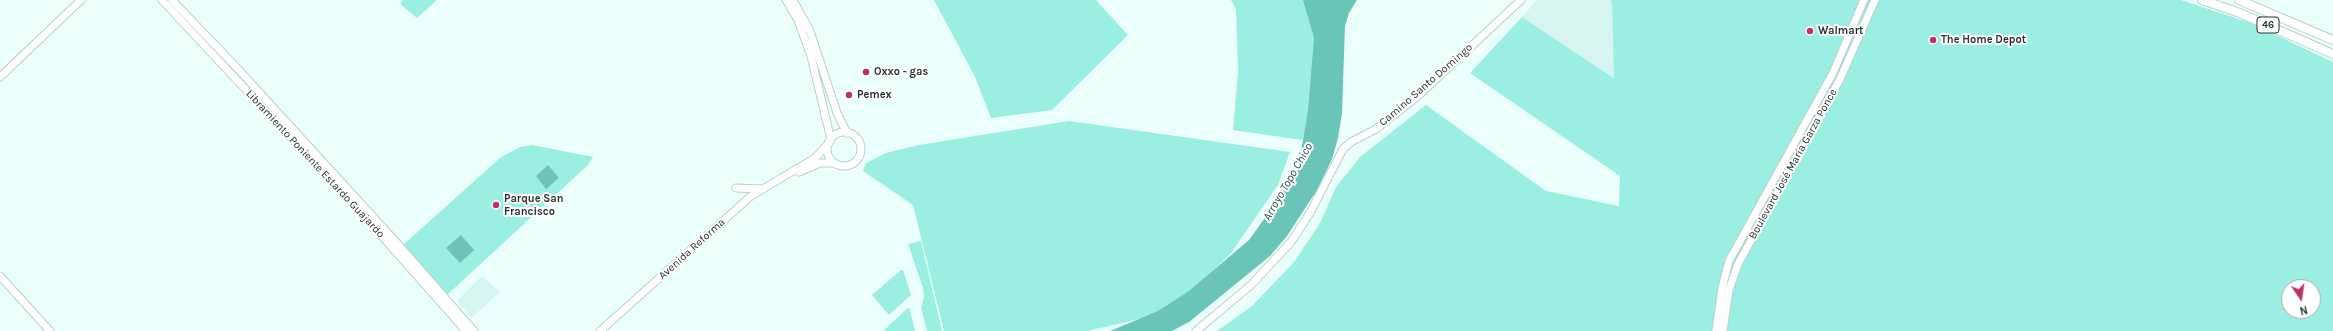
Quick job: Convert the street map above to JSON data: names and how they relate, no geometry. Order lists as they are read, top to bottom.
{
  "streets": {
    "main road": ["46"],
    "street": [
      "Camino Santo Domingo",
      "Libramiento Poniente Estardo Guajardo",
      "Boulevard José María Garza Ponce",
      "Avenida Reforma"
    ]
  },
  "water": ["Arroyo Topo Chico"],
  "places": [
    "Walmart",
    "The Home Depot",
    "Oxxo - gas",
    "Pemex",
    "Parque San Francisco"
  ],
  "north": "bottom"
}
